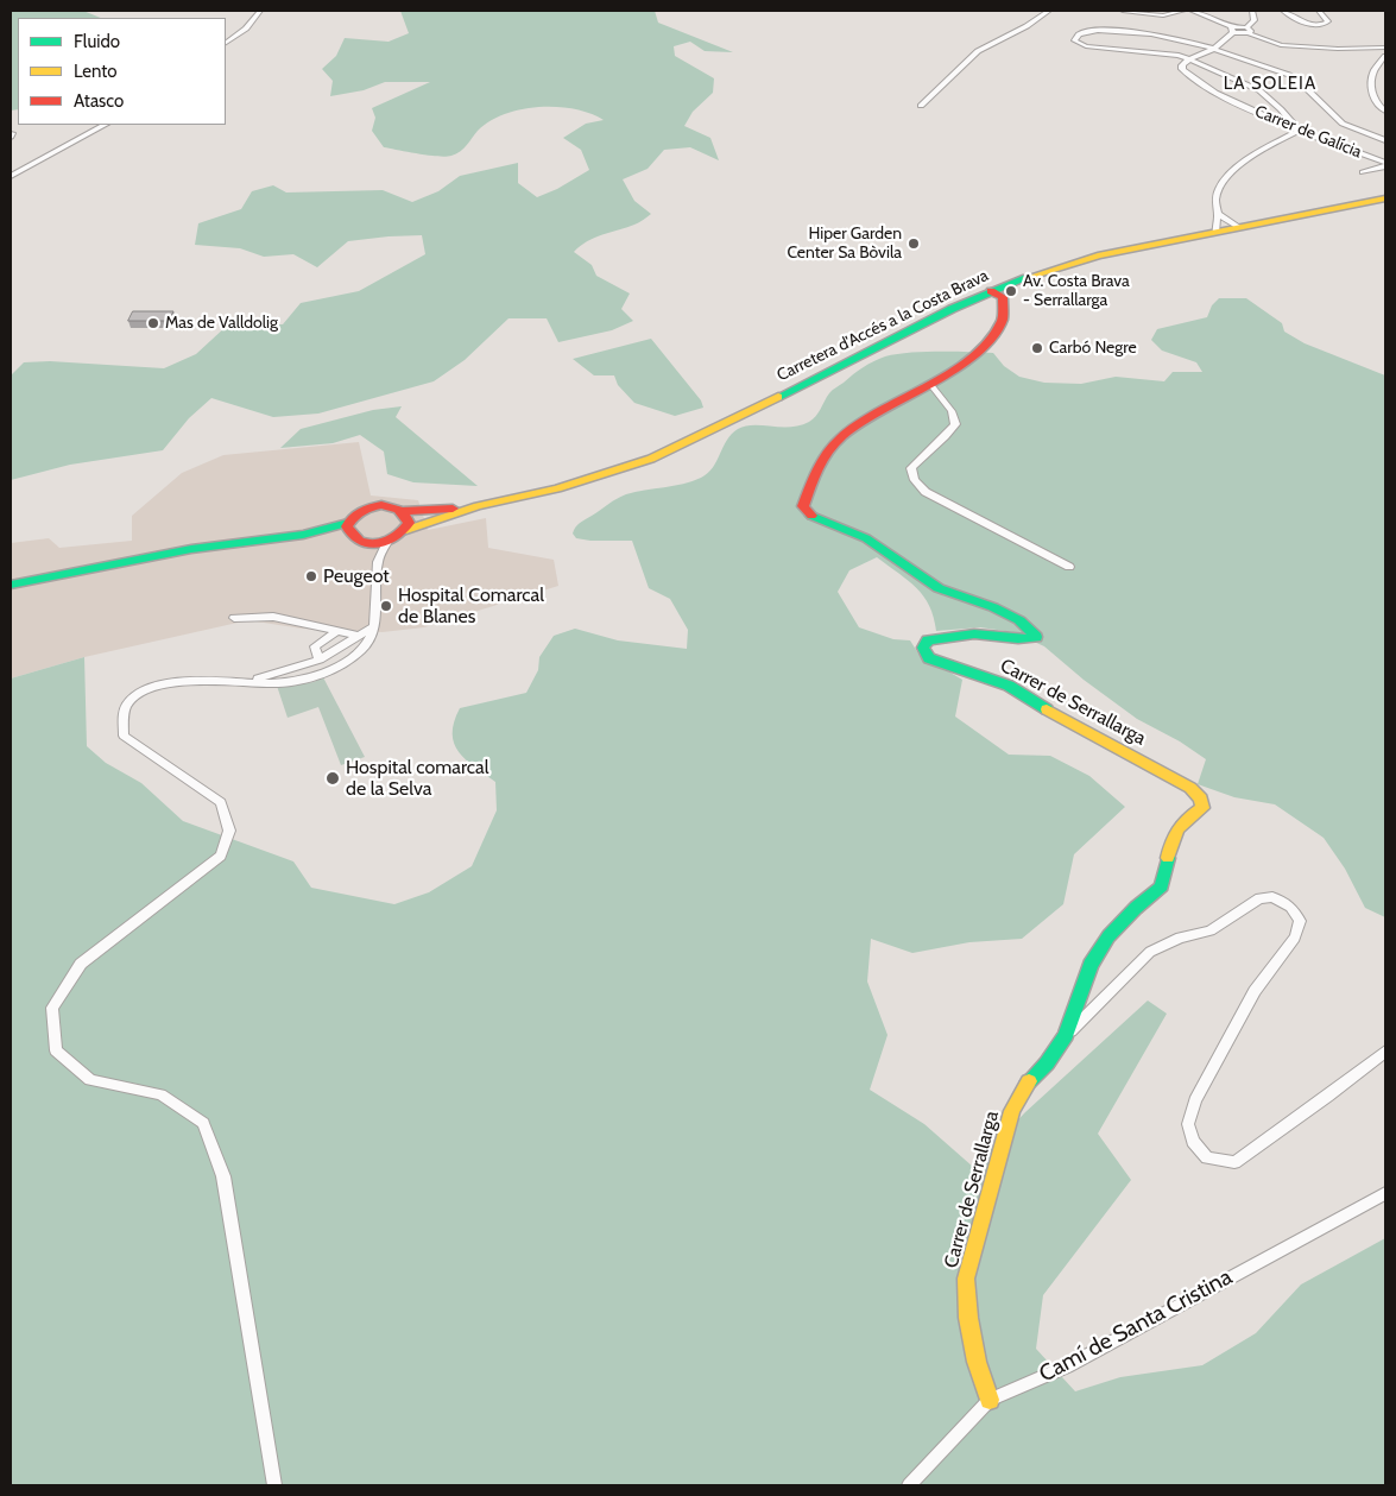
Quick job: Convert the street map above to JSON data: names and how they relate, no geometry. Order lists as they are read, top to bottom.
{
  "streets": {
    "main road": ["Carretera d'Accés a la Costa Brava", "Carrer de Serrallarga"],
    "street": ["Carrer de Galícia", "Camí de Santa Cristina"]
  },
  "crossings": [
    ["Carretera d'Accés a la Costa Brava", "Carrer de Serrallarga"],
    ["Carrer de Serrallarga", "Camí de Santa Cristina"]
  ],
  "districts": ["LA SOLEIA"],
  "places": [
    "Hiper Garden Center Sa Bòvila",
    "Av. Costa Brava - Serrallarga",
    "Mas de Valldolig",
    "Carbó Negre",
    "Peugeot",
    "Hospital Comarcal de Blanes",
    "Hospital comarcal de la Selva"
  ],
  "legend": ["Fluido", "Lento", "Atasco"]
}
